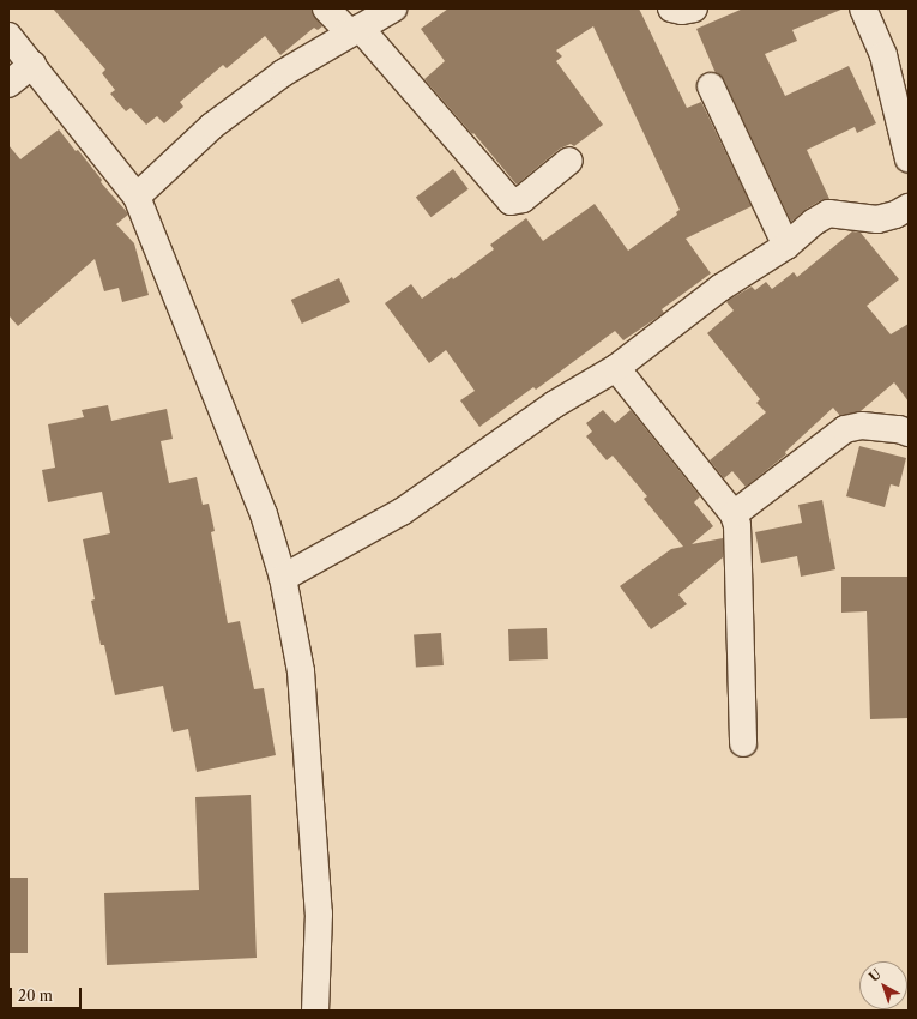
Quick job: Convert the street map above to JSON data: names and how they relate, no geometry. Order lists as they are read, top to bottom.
{
  "scale_bar": "20 m",
  "north": "top left"
}
